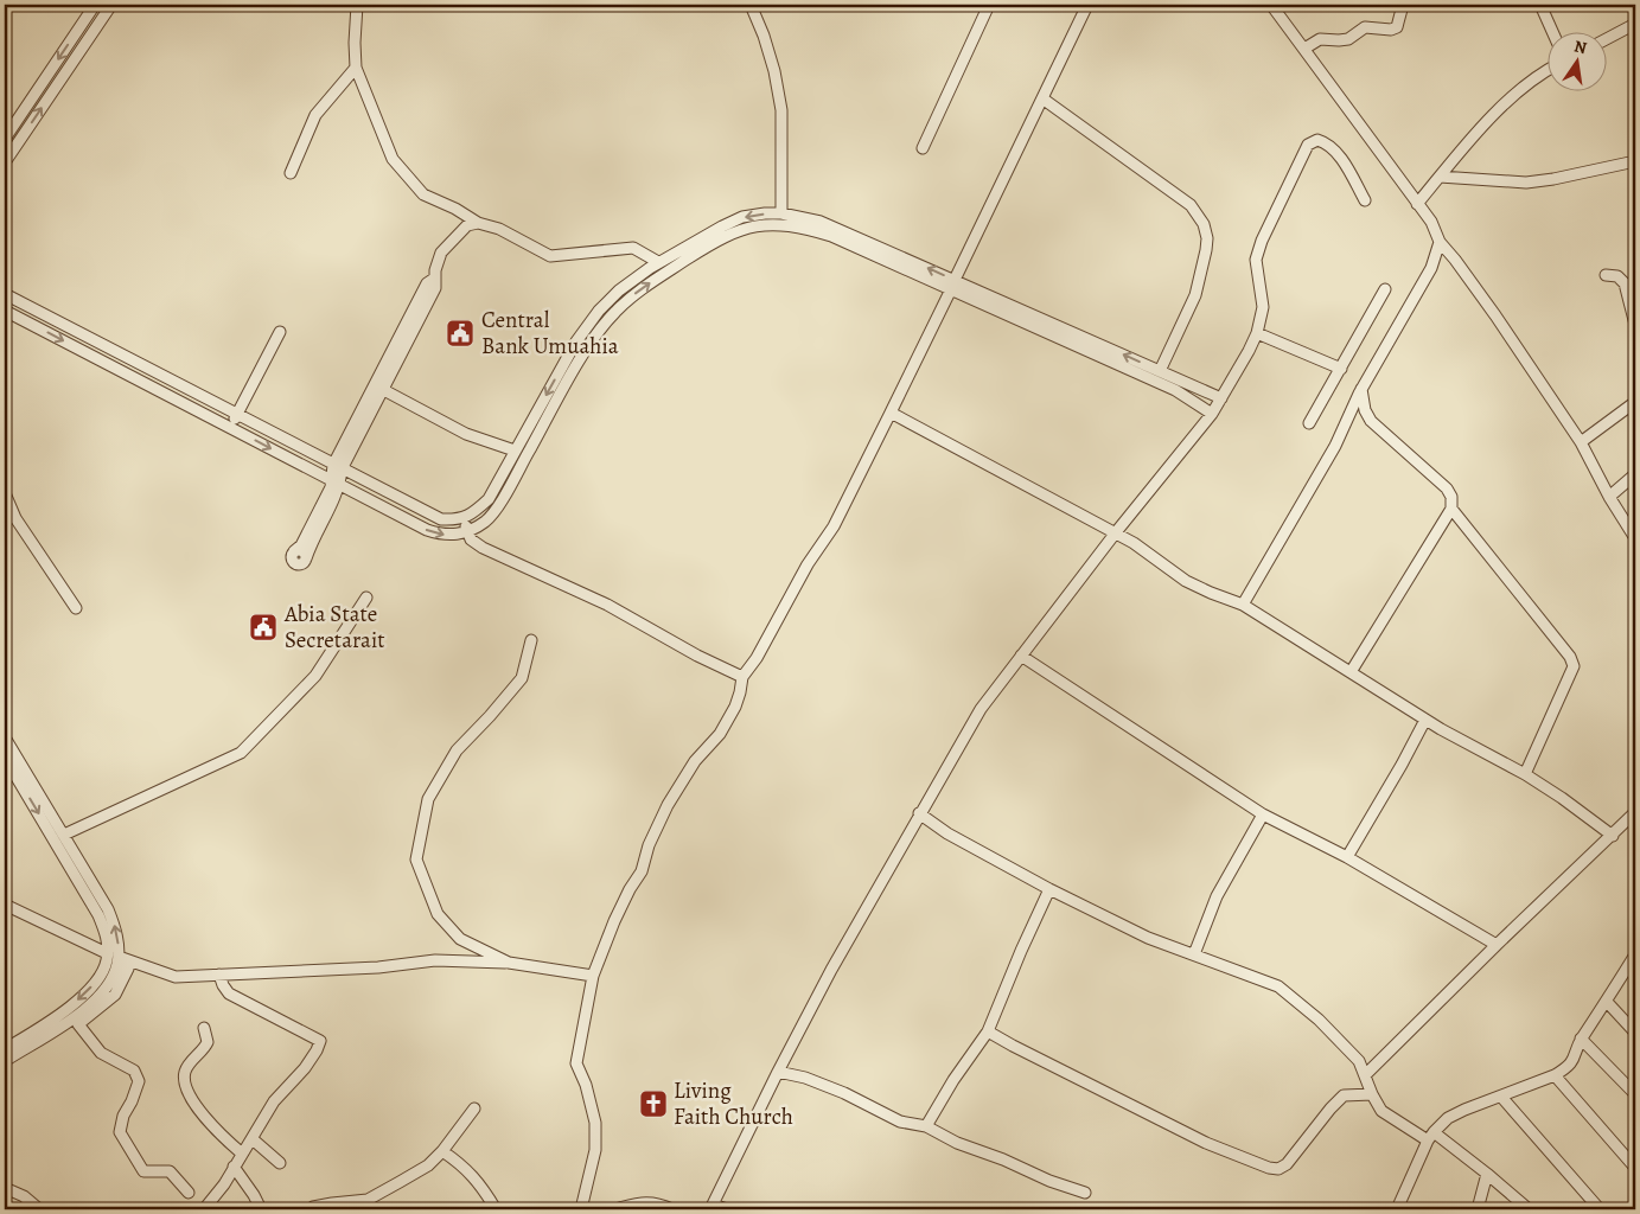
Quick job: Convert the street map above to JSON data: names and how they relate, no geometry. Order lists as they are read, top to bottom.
{
  "places": {
    "public building": ["Central Bank Umuahia", "Abia State Secretarait"],
    "church": ["Living Faith Church"]
  },
  "north": "top"
}
